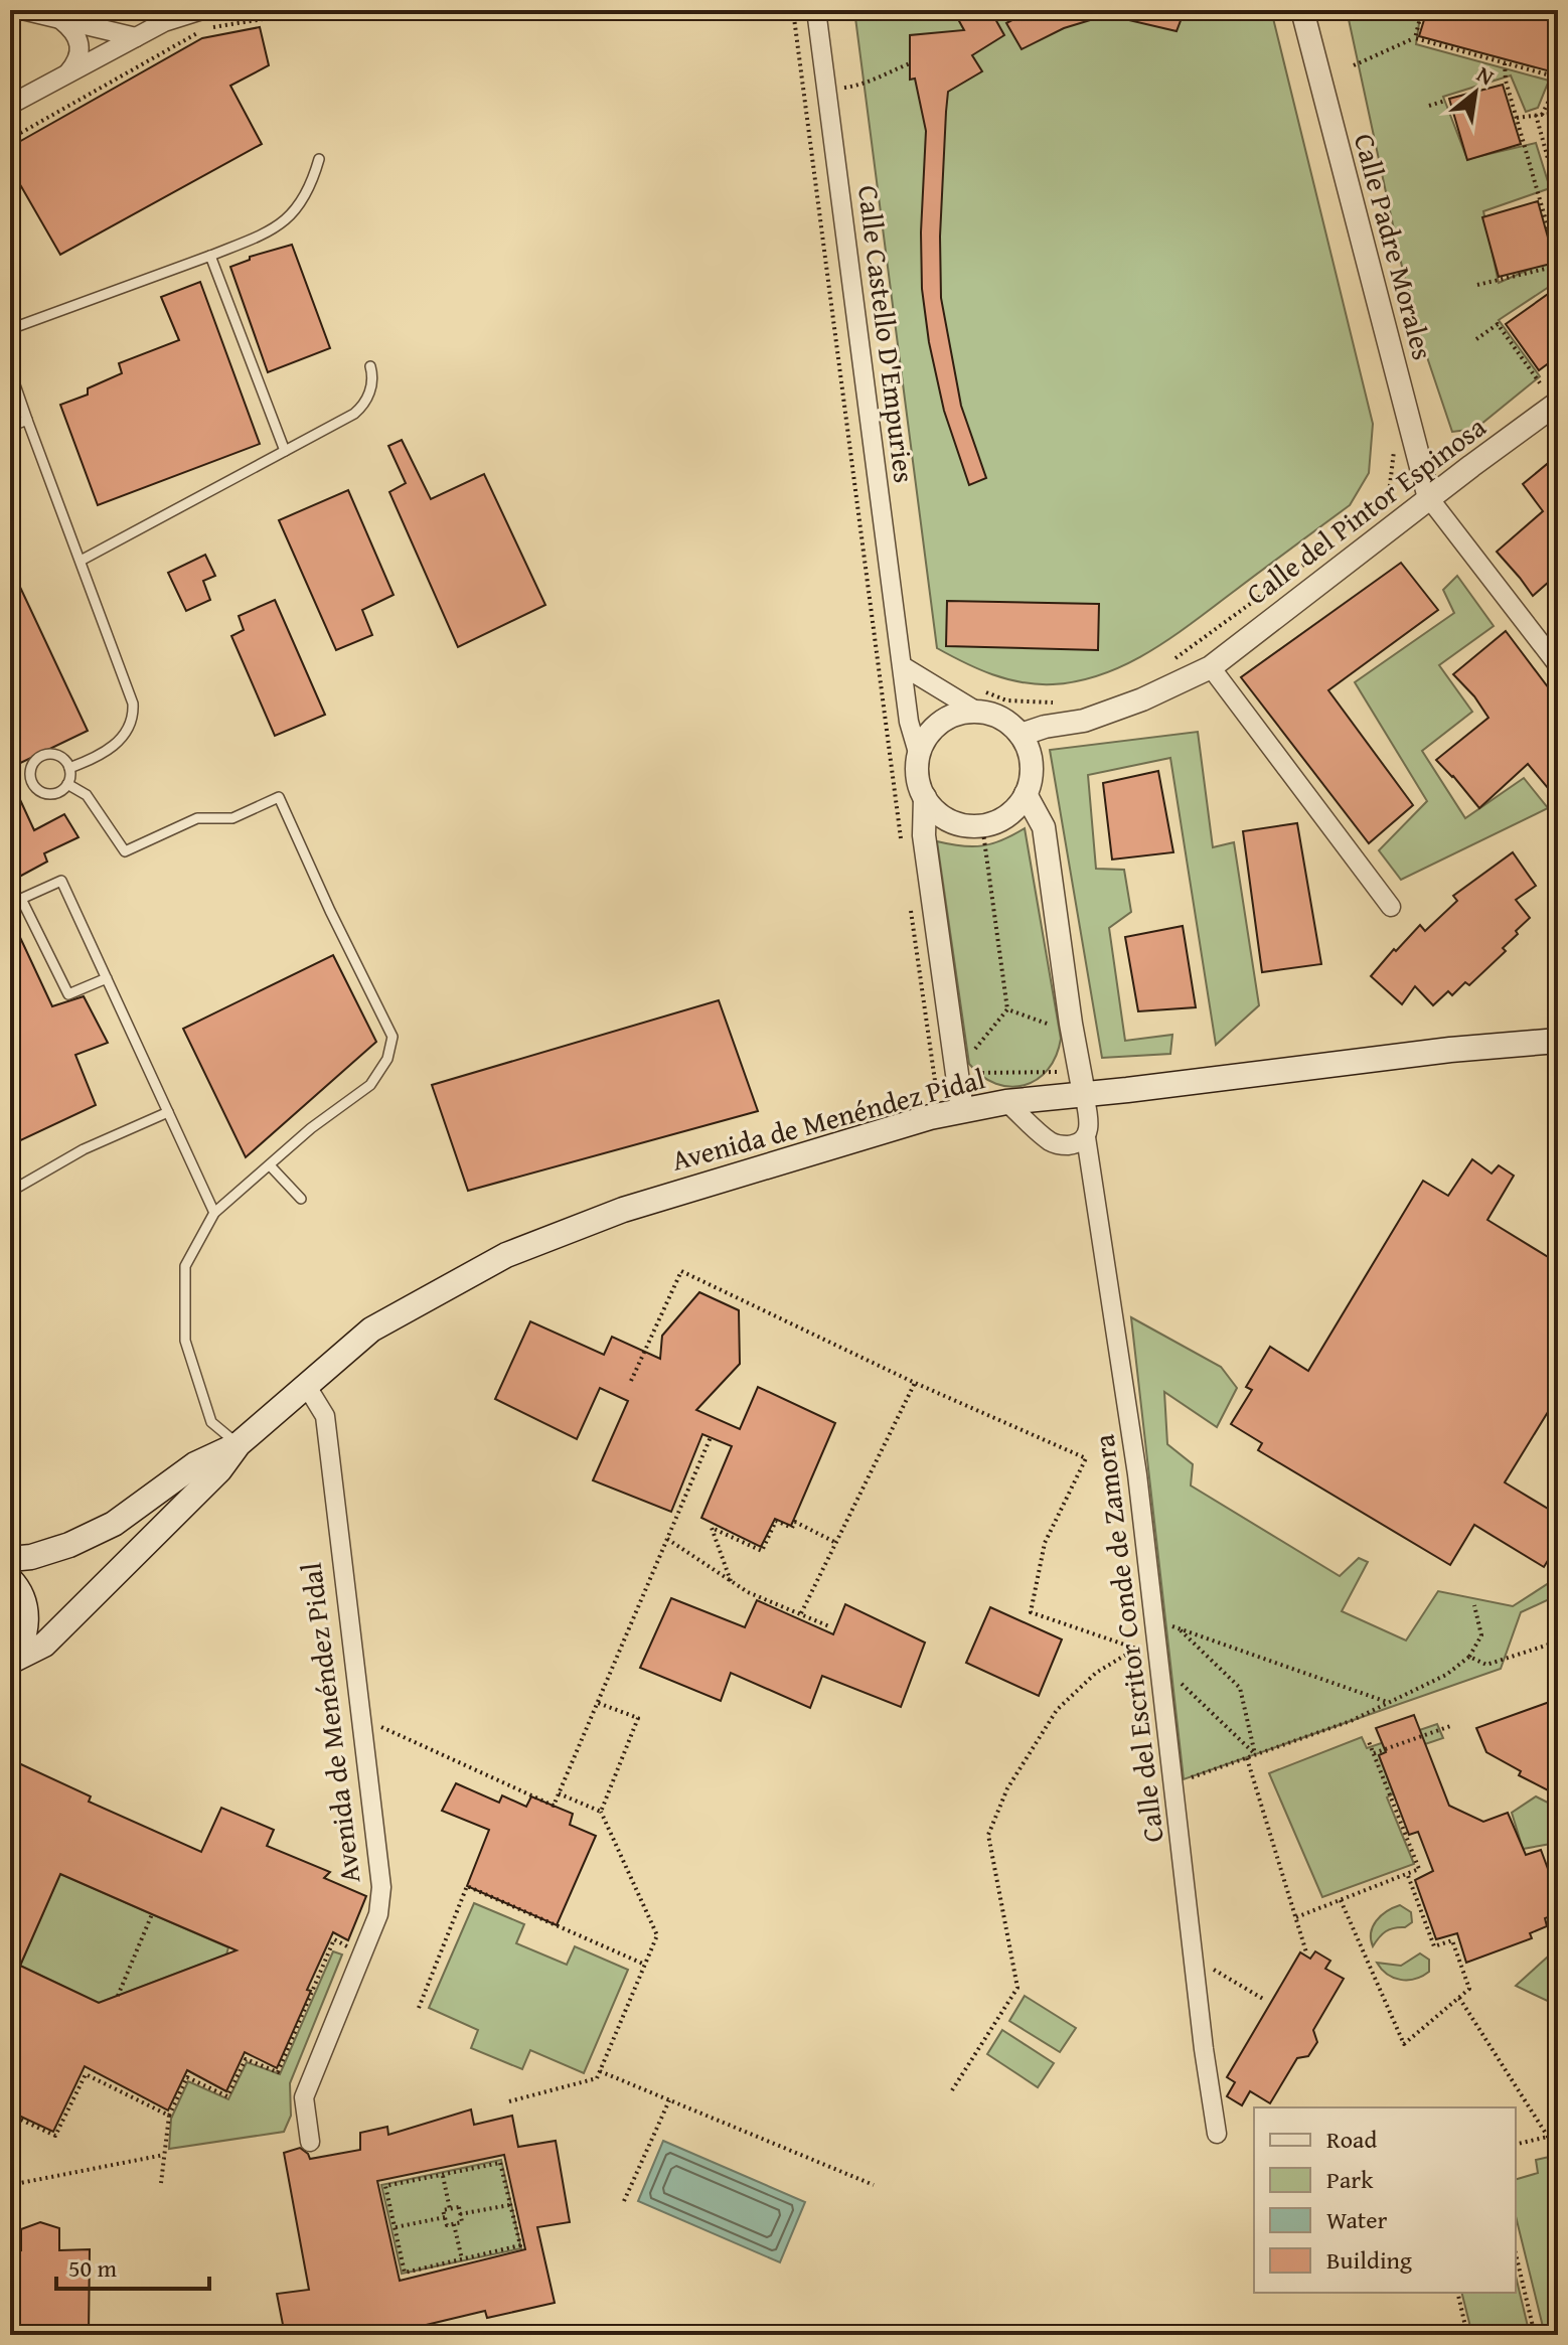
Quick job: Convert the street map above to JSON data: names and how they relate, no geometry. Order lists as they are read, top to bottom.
{
  "streets": {
    "main road": ["Avenida de Menéndez Pidal"],
    "street": [
      "Calle Padre Morales",
      "Calle Castello D'Empuries",
      "Calle del Pintor Espinosa",
      "Calle del Escritor Conde de Zamora"
    ]
  },
  "crossings": [
    ["Calle Padre Morales", "Calle del Pintor Espinosa"],
    ["Calle Castello D'Empuries", "Calle del Pintor Espinosa"],
    ["Avenida de Menéndez Pidal", "Calle del Escritor Conde de Zamora"]
  ],
  "legend": [
    "Road",
    "Park",
    "Water",
    "Building"
  ],
  "scale_bar": "50 m",
  "north": "top right"
}
